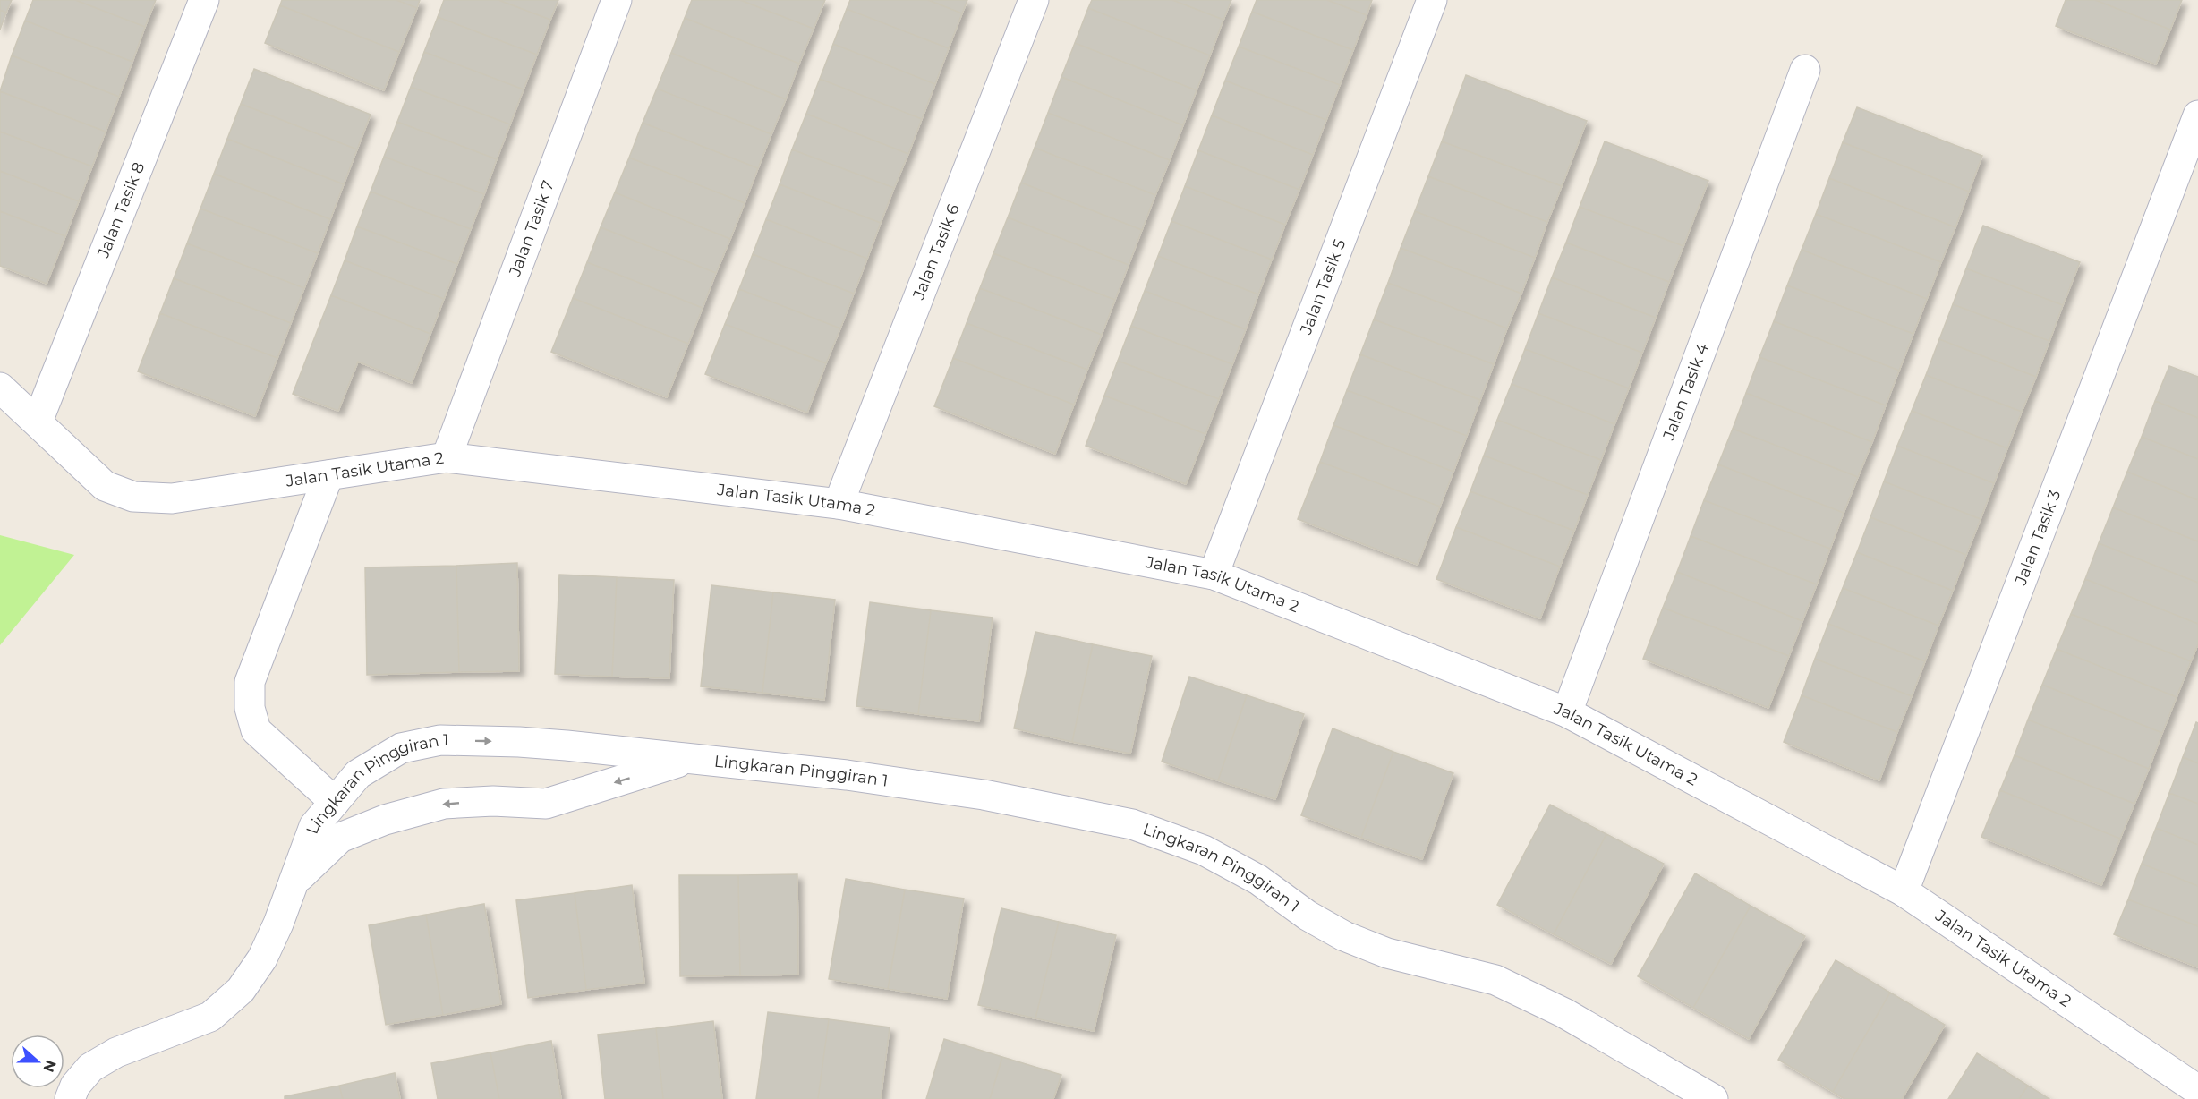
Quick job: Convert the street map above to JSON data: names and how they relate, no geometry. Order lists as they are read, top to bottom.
{
  "streets": {
    "street": [
      "Jalan Tasik 8",
      "Jalan Tasik 7",
      "Jalan Tasik 6",
      "Jalan Tasik 5",
      "Jalan Tasik 4",
      "Jalan Tasik Utama 2",
      "Jalan Tasik 3",
      "Lingkaran Pinggiran 1"
    ]
  },
  "crossings": [
    ["Jalan Tasik 8", "Jalan Tasik Utama 2"],
    ["Jalan Tasik 7", "Jalan Tasik Utama 2"],
    ["Jalan Tasik 6", "Jalan Tasik Utama 2"],
    ["Jalan Tasik 5", "Jalan Tasik Utama 2"],
    ["Jalan Tasik 4", "Jalan Tasik Utama 2"],
    ["Jalan Tasik Utama 2", "Jalan Tasik 3"]
  ],
  "north": "right"
}
